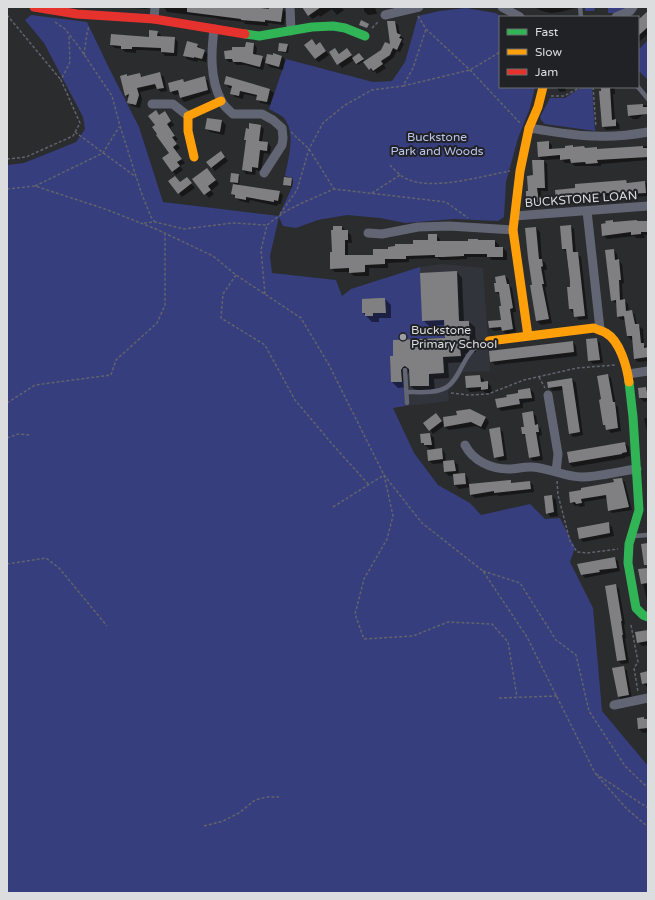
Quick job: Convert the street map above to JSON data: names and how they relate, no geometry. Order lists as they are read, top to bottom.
{
  "streets": {
    "street": ["BUCKSTONE LOAN"]
  },
  "parks": ["Buckstone Park and Woods"],
  "places": ["Buckstone Primary School"],
  "legend": ["Fast", "Slow", "Jam"]
}
